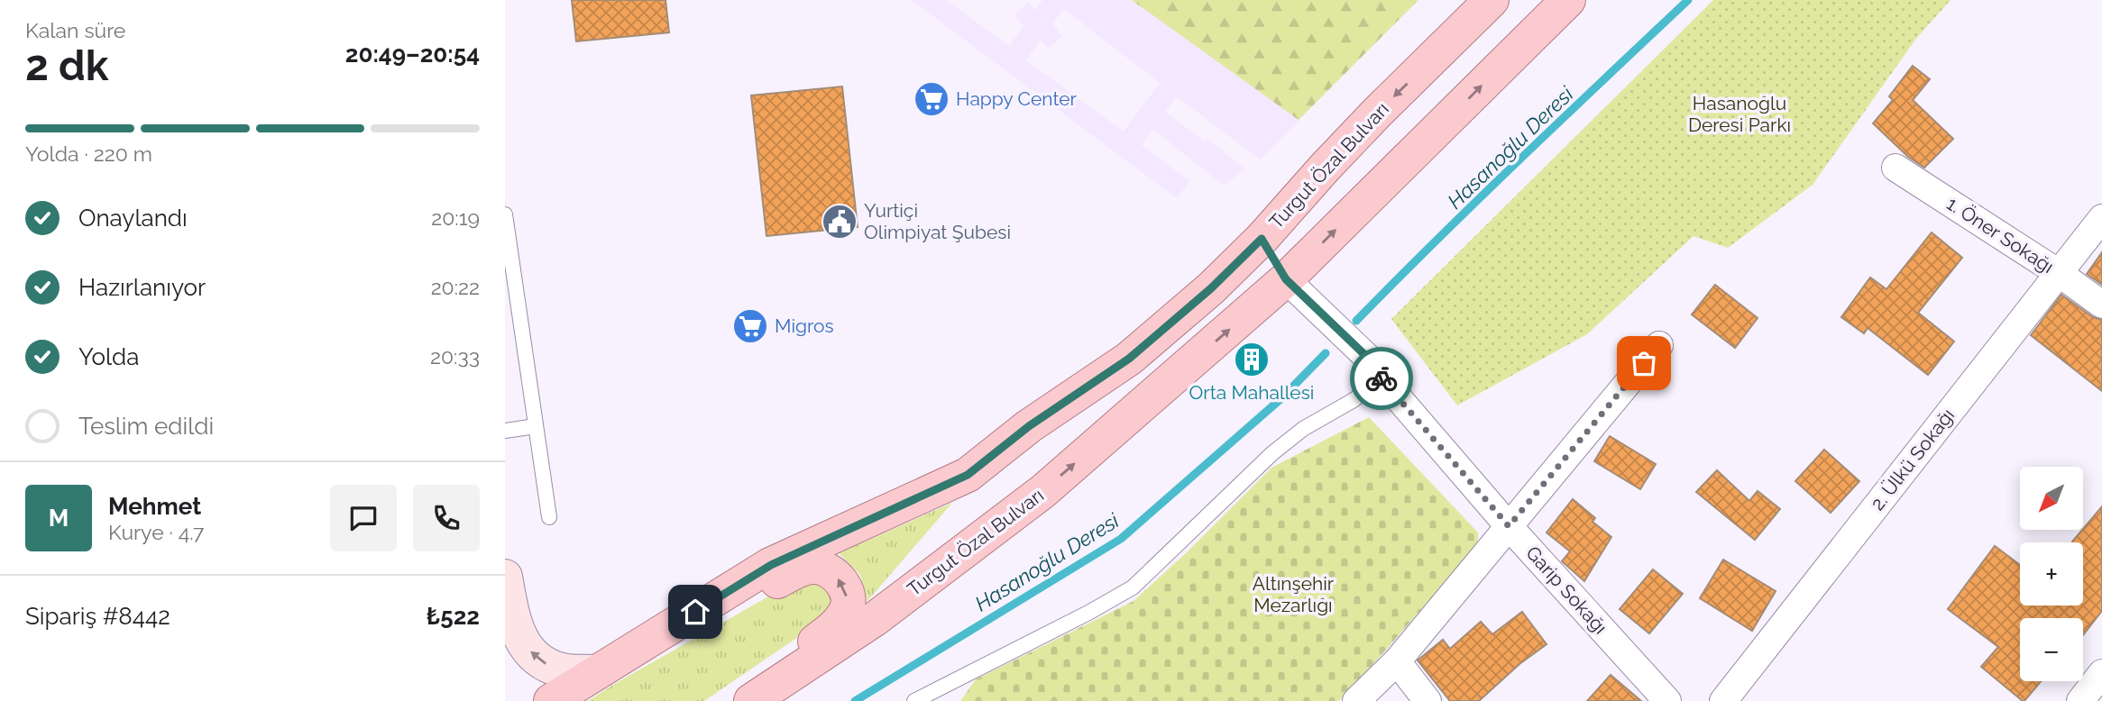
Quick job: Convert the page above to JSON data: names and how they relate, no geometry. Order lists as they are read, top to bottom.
{
  "streets": {
    "main road": ["Turgut Özal Bulvarı"],
    "street": ["1. Öner Sokağı", "2. Ülkü Sokağı", "Garip Sokağı"]
  },
  "crossings": [
    ["Turgut Özal Bulvarı", "Garip Sokağı"],
    ["1. Öner Sokağı", "2. Ülkü Sokağı"]
  ],
  "water": ["Hasanoğlu Deresi"],
  "parks": ["Hasanoğlu Deresi Parkı", "Altınşehir Mezarlığı"],
  "places": {
    "supermarket": ["Happy Center", "Migros"],
    "public building": ["Yurtiçi Olimpiyat Şubesi"],
    "building": ["Orta Mahallesi"]
  },
  "north": "bottom left",
  "page": {
    "heading": ["2 dk", "Kalan süre", "20:49–20:54"],
    "panel": [
      "Mehmet",
      "Kurye · 4.7",
      "Sipariş #8442",
      "₺522"
    ],
    "bar": "Yolda · 220 m",
    "list": [
      ["Onaylandı", "20:19"],
      ["Hazırlanıyor", "20:22"],
      ["Yolda", "20:33"],
      "Teslim edildi"
    ],
    "map_buttons": ["+", "−"],
    "round": "M"
  }
}
